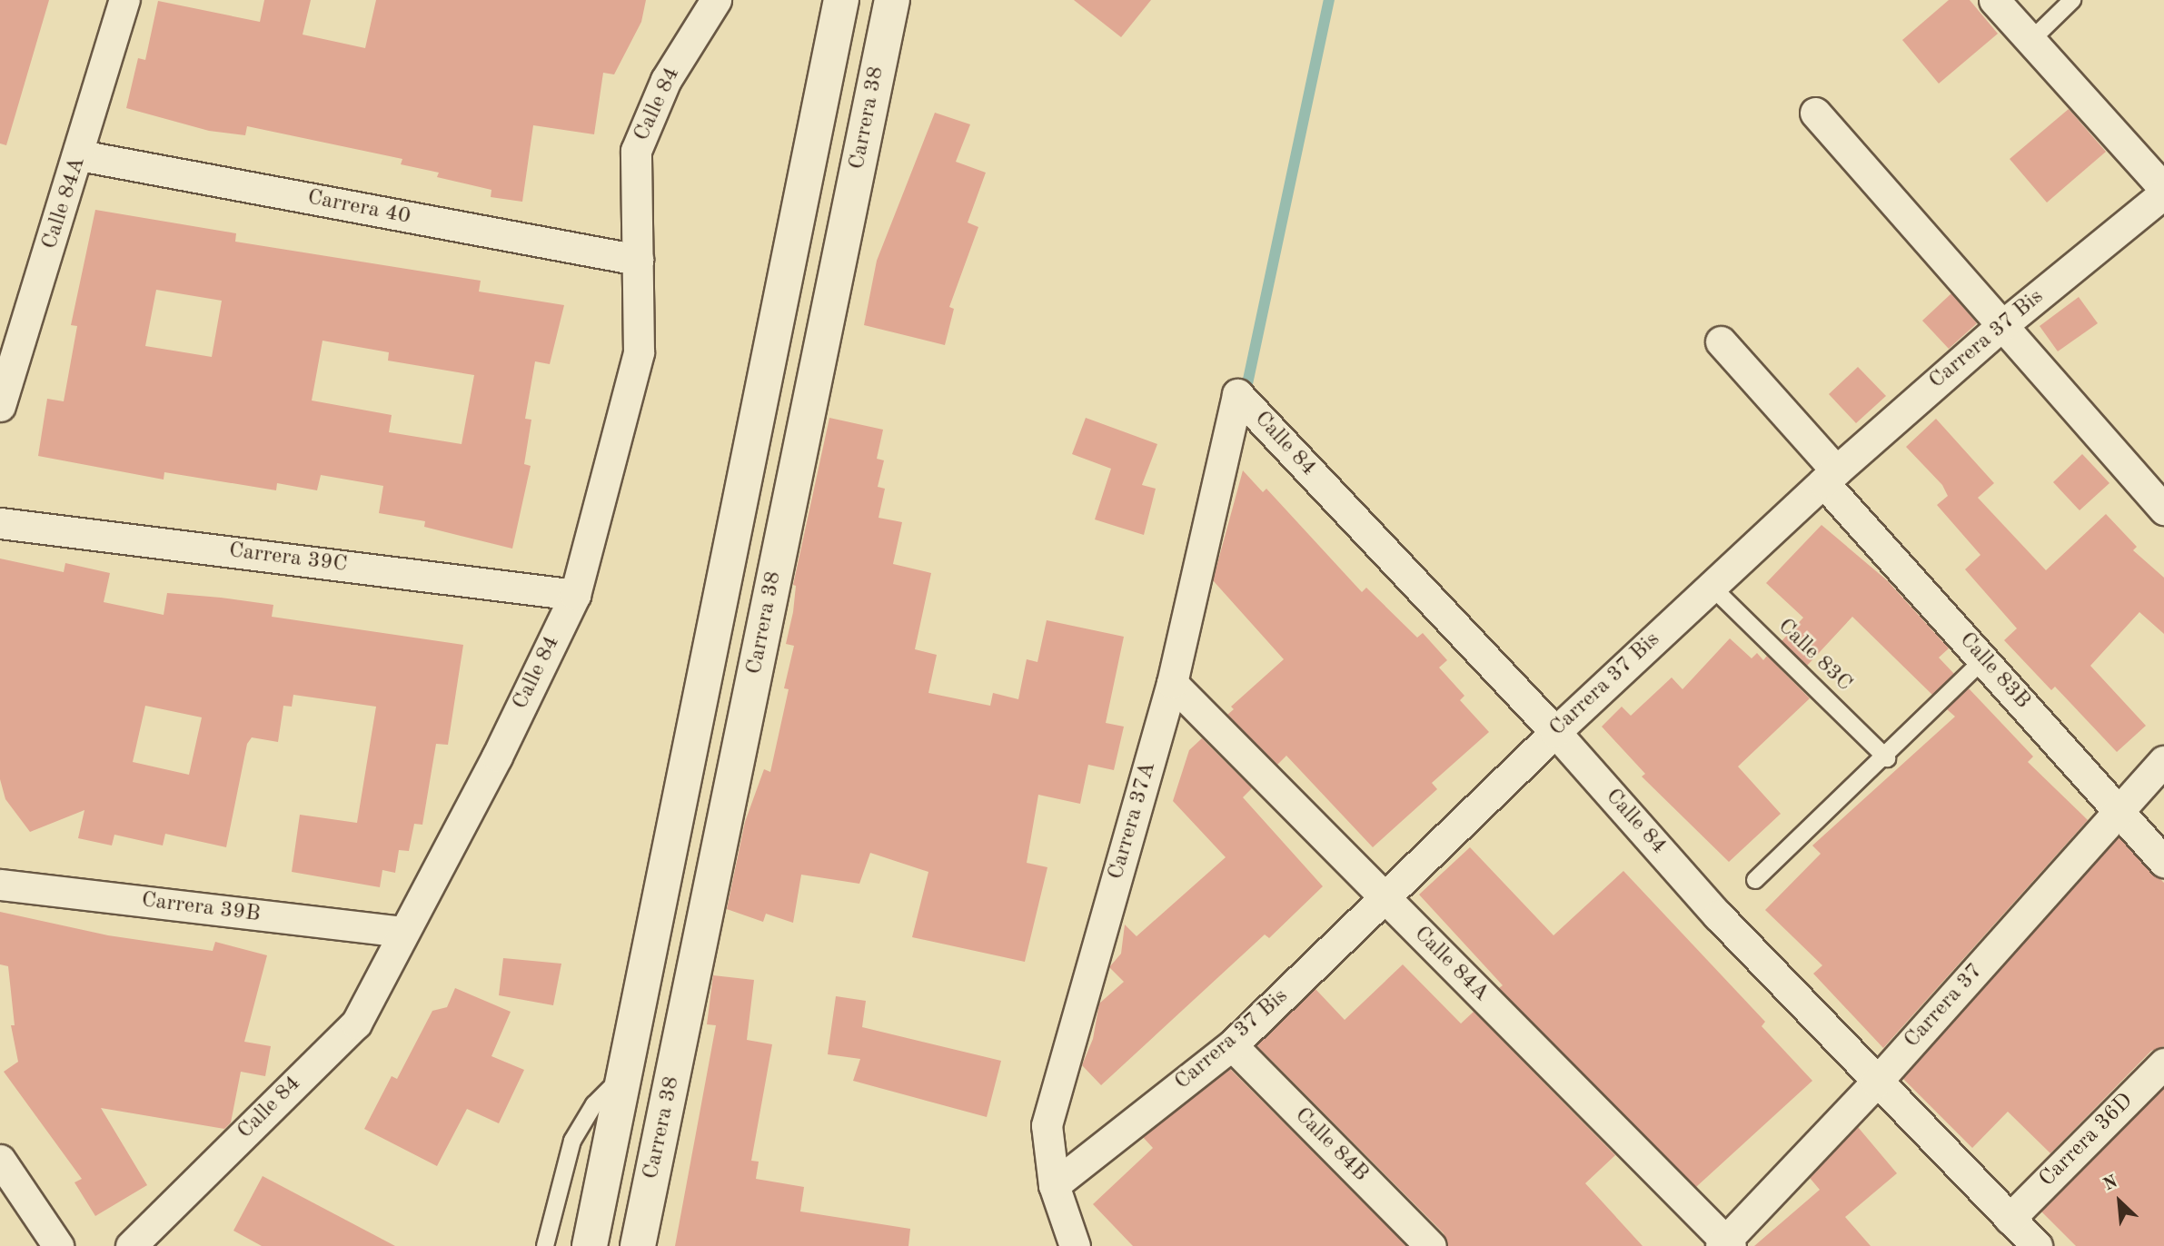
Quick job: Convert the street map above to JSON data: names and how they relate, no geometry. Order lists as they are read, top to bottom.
{
  "streets": {
    "main road": ["Carrera 38"],
    "street": [
      "Calle 84",
      "Calle 84A",
      "Carrera 40",
      "Carrera 37 Bis",
      "Carrera 39C",
      "Calle 83B",
      "Carrera 37A",
      "Carrera 39B",
      "Carrera 37",
      "Carrera 36D",
      "Calle 84B"
    ],
    "lane": ["Calle 83C"]
  },
  "crossings": [
    ["Calle 84", "Carrera 40"],
    ["Calle 84", "Carrera 37 Bis"],
    ["Calle 84", "Carrera 39C"],
    ["Calle 84", "Carrera 37A"],
    ["Calle 84", "Carrera 39B"],
    ["Calle 84", "Carrera 37"],
    ["Calle 84", "Carrera 36D"],
    ["Calle 84A", "Carrera 40"],
    ["Calle 84A", "Carrera 37 Bis"],
    ["Calle 84A", "Carrera 37A"],
    ["Calle 84A", "Carrera 37"],
    ["Carrera 37 Bis", "Calle 83C"],
    ["Carrera 37 Bis", "Calle 83B"],
    ["Carrera 37 Bis", "Carrera 37A"],
    ["Carrera 37 Bis", "Calle 84B"],
    ["Calle 83B", "Carrera 37"]
  ],
  "north": "top left"
}
